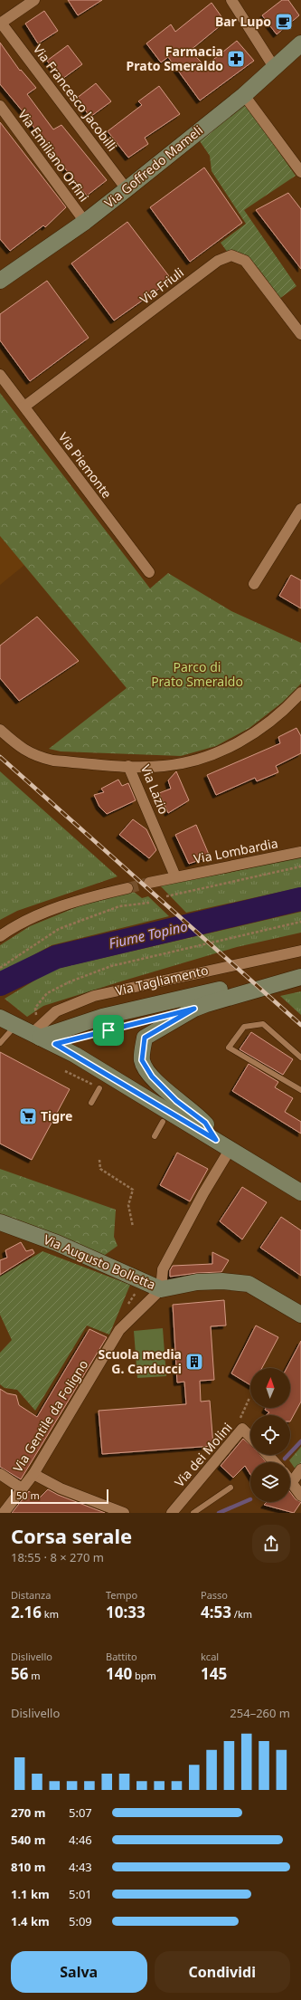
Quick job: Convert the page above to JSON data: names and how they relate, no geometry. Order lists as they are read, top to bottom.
{
  "streets": {
    "main road": ["Via Goffredo Mameli", "Via Tagliamento", "Via Augusto Bolletta"],
    "street": [
      "Via Francesco Jacobilli",
      "Via Emiliano Orfini",
      "Via Friuli",
      "Via Piemonte",
      "Via Lazio",
      "Via Lombardia",
      "Via Gentile da Foligno",
      "Via dei Molini"
    ]
  },
  "crossings": [
    ["Via Francesco Jacobilli", "Via Goffredo Mameli"],
    ["Via Emiliano Orfini", "Via Goffredo Mameli"],
    ["Via Friuli", "Via Piemonte"],
    ["Via Lazio", "Via Lombardia"],
    ["Via Augusto Bolletta", "Via Gentile da Foligno"]
  ],
  "water": ["Fiume Topino"],
  "parks": ["Parco di Prato Smeraldo"],
  "places": {
    "cafe": ["Bar Lupo"],
    "pharmacy": ["Farmacia Prato Smeraldo"],
    "supermarket": ["Tigre"],
    "building": ["Scuola media G. Carducci"]
  },
  "scale_bar": "50 m",
  "north": "top",
  "page": {
    "scale": "50 m",
    "heading": ["Corsa serale", "18:55 · 8 × 270 m"],
    "stats": [
      ["Distanza", "2.16 km"],
      ["Tempo", "10:33"],
      ["Passo", "4:53 /km"],
      ["Dislivello", "56 m"],
      ["Battito", "140 bpm"],
      ["kcal", "145"]
    ],
    "chart": ["Dislivello", "254–260 m"],
    "list": [
      {
        "name": "270 m",
        "note": "5:07"
      },
      {
        "name": "540 m",
        "note": "4:46"
      },
      {
        "name": "810 m",
        "note": "4:43"
      },
      {
        "name": "1.1 km",
        "note": "5:01"
      },
      {
        "name": "1.4 km",
        "note": "5:09"
      }
    ],
    "buttons": ["Salva", "Condividi"]
  }
}
